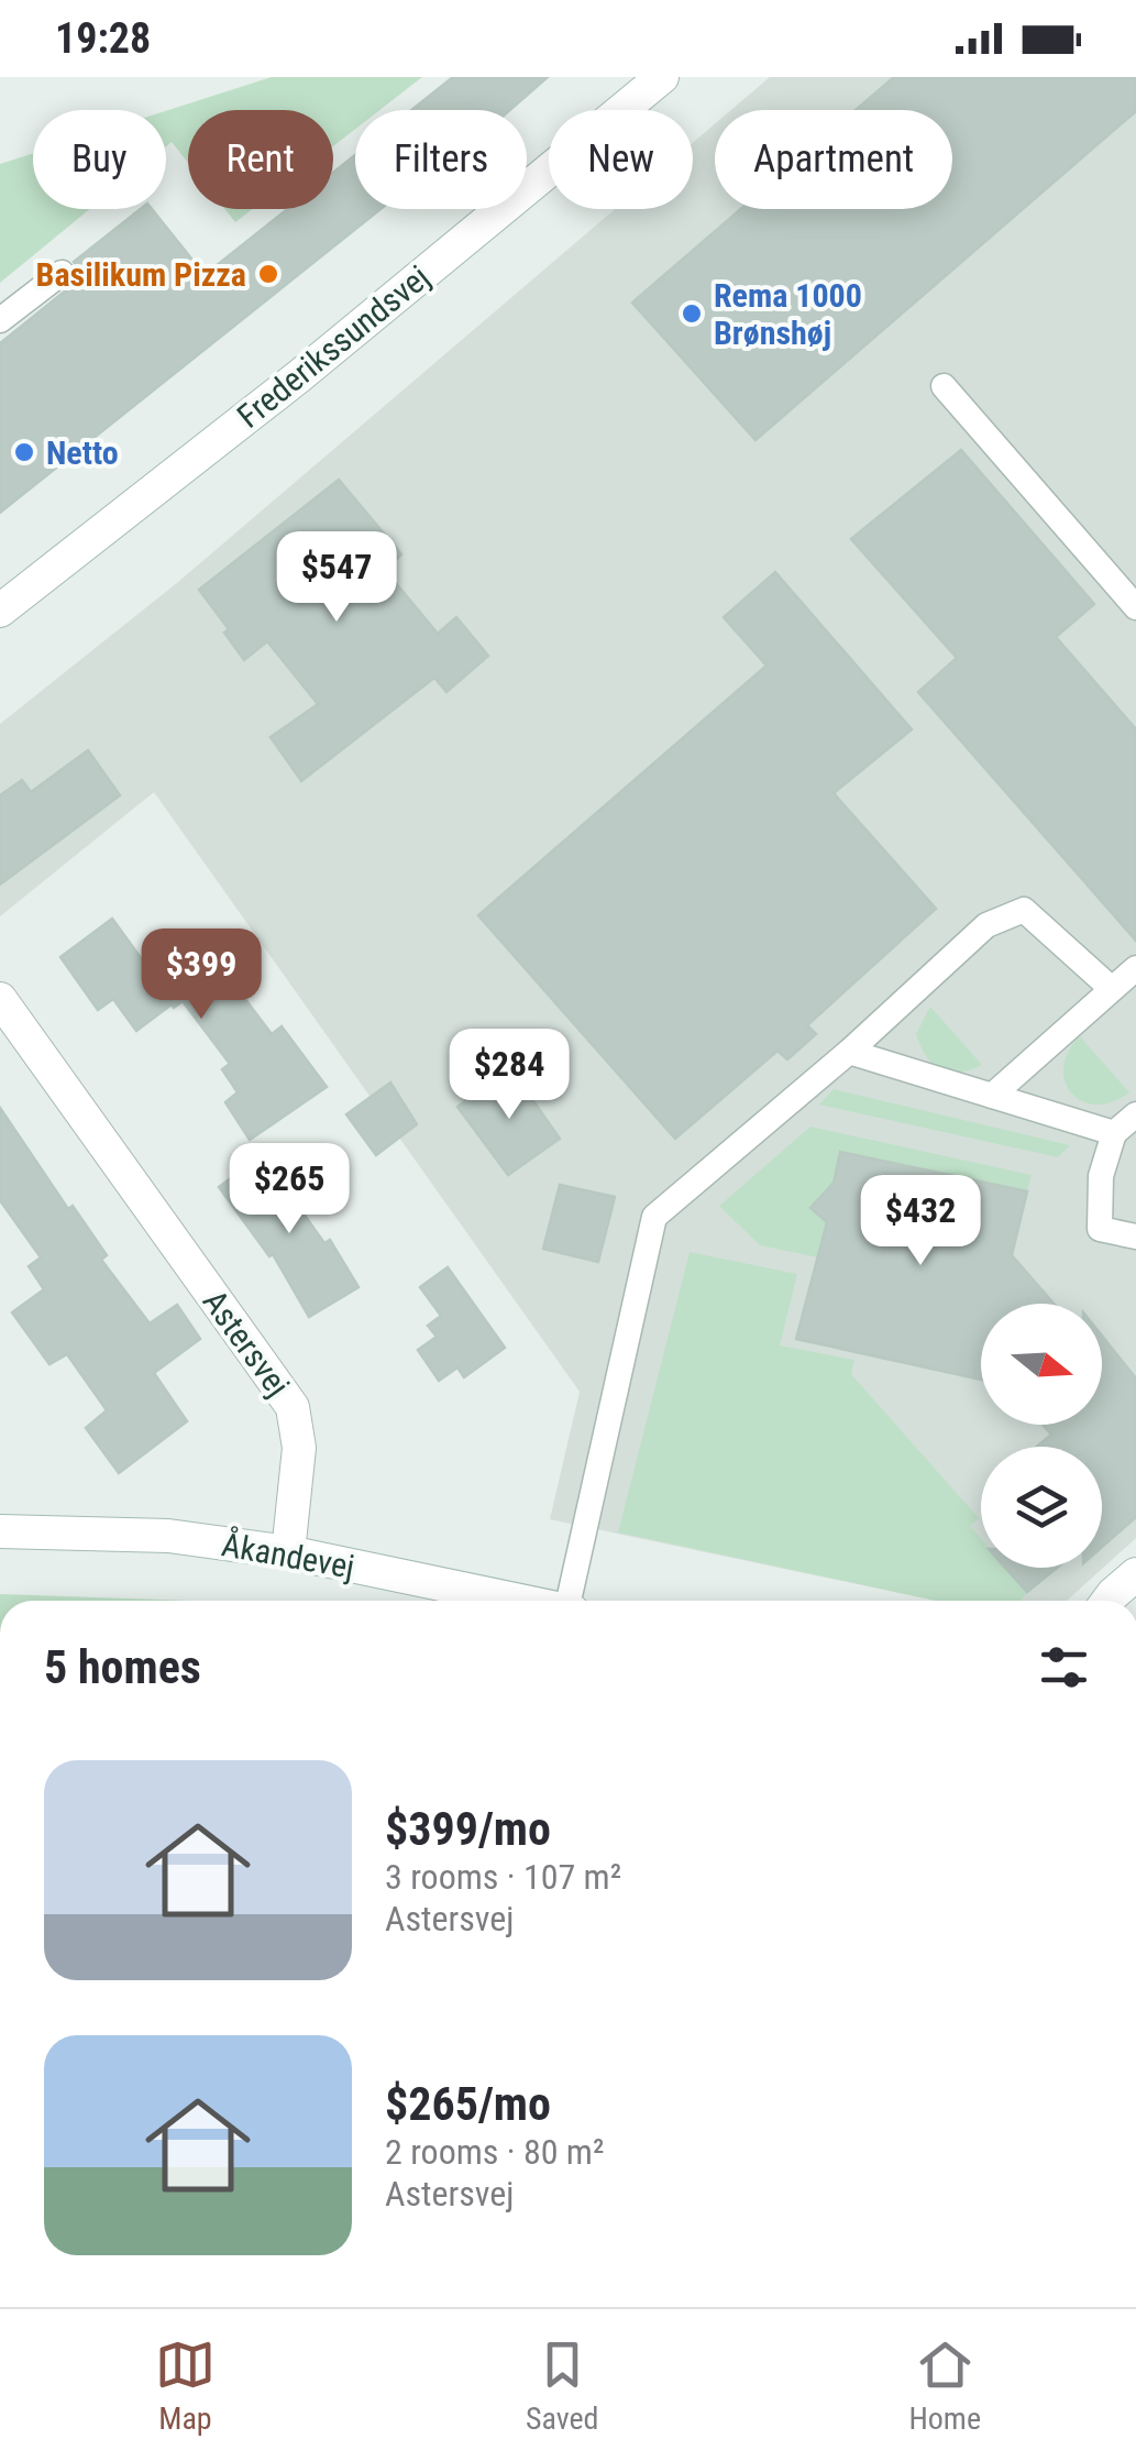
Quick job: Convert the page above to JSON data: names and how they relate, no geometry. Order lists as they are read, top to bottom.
{
  "streets": {
    "street": ["Frederikssundsvej", "Astersvej", "Åkandevej"]
  },
  "crossings": [
    ["Astersvej", "Åkandevej"]
  ],
  "places": ["Basilikum Pizza", "Rema 1000 Brønshøj", "Netto"],
  "north": "right",
  "page": {
    "status": "19:28",
    "chip": [
      "Buy",
      "Rent",
      "Filters",
      "New",
      "Apartment"
    ],
    "price": [
      "$547",
      "$399",
      "$284",
      "$265",
      "$432"
    ],
    "heading": "5 homes",
    "list": [
      {
        "name": "$399/mo",
        "note": "3 rooms · 107 m² · Astersvej"
      },
      {
        "name": "$265/mo",
        "note": "2 rooms · 80 m² · Astersvej"
      }
    ],
    "tabs": ["Map", "Saved", "Home"]
  }
}
